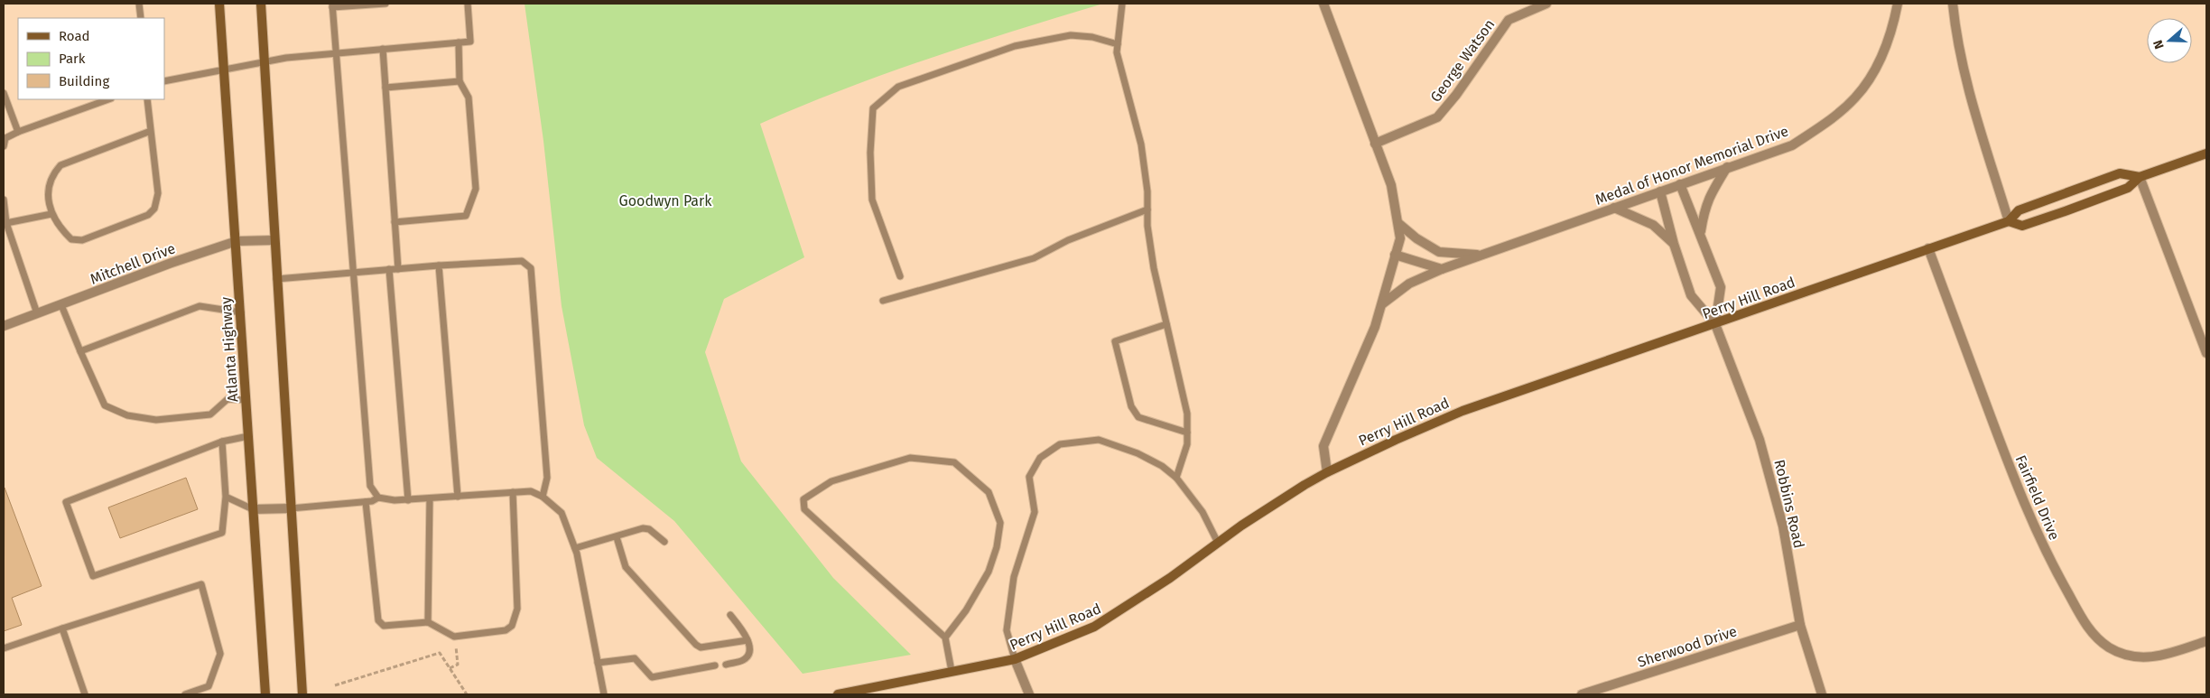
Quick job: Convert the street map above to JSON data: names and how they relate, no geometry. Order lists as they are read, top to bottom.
{
  "streets": {
    "main road": ["Perry Hill Road", "Atlanta Highway"],
    "street": [
      "George Watson",
      "Medal of Honor Memorial Drive",
      "Mitchell Drive",
      "Fairfield Drive",
      "Robbins Road",
      "Sherwood Drive"
    ]
  },
  "crossings": [
    ["Mitchell Drive", "Atlanta Highway"],
    ["Perry Hill Road", "Fairfield Drive"],
    ["Perry Hill Road", "Robbins Road"],
    ["Robbins Road", "Sherwood Drive"]
  ],
  "parks": ["Goodwyn Park"],
  "legend": ["Road", "Park", "Building"],
  "north": "left"
}
